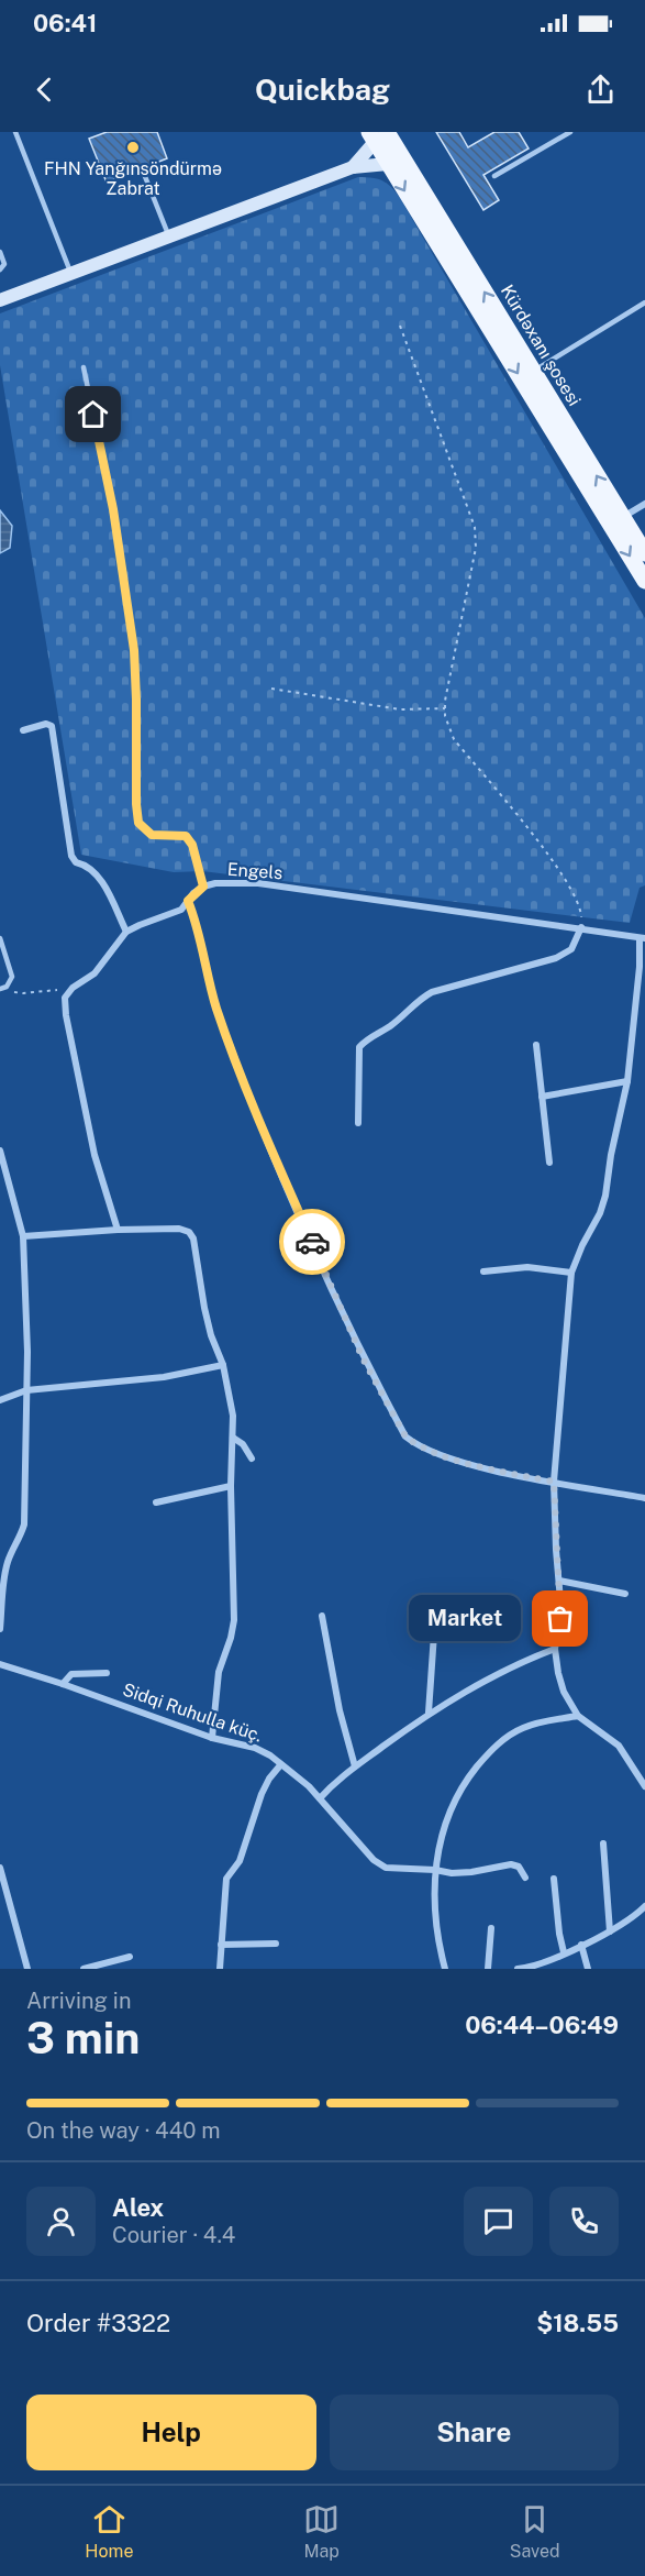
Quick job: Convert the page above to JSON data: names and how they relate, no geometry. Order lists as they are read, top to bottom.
{
  "streets": {
    "main road": ["Kürdəxanı şosesi"],
    "street": ["Engels", "Sidqi Ruhulla küç."]
  },
  "places": ["FHN Yanğınsöndürmə Zabrat", "Market"],
  "page": {
    "status": "06:41",
    "header": "Quickbag",
    "bubble": "Market",
    "heading": ["3 min", "Arriving in", "06:44–06:49"],
    "panel": [
      "Alex",
      "Courier · 4.4",
      "Order #3322",
      "$18.55"
    ],
    "bar": "On the way · 440 m",
    "buttons": ["Help", "Share"],
    "tabs": ["Home", "Map", "Saved"]
  }
}
